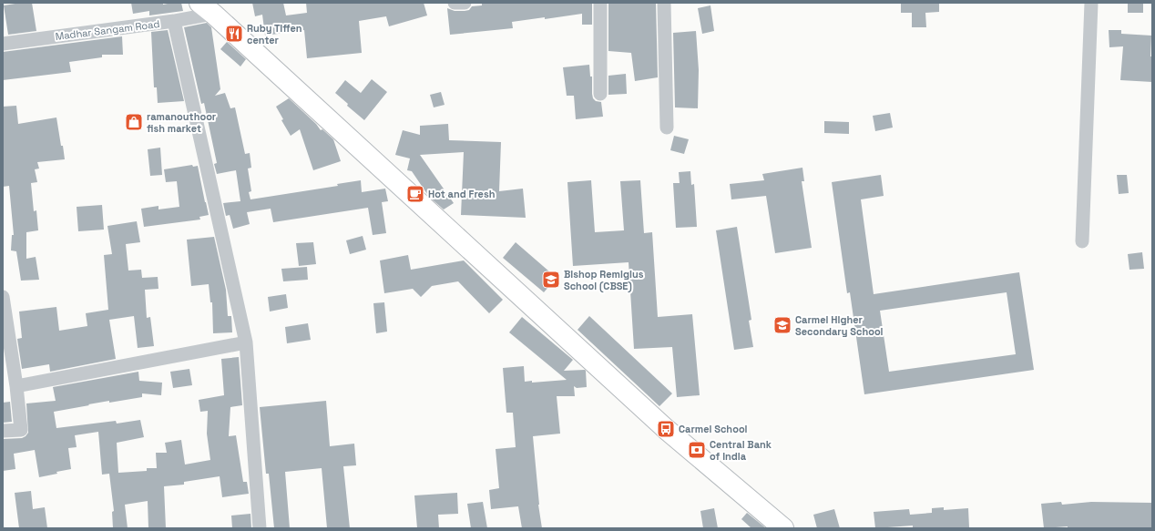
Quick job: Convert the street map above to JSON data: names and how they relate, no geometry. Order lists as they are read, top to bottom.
{
  "streets": {
    "street": ["Madhar Sangam Road"]
  },
  "places": {
    "restaurant": ["Ruby Tiffen center"],
    "shop": ["ramanouthoor fish market"],
    "cafe": ["Hot and Fresh"],
    "school or university": ["Bishop Remigius School (CBSE)", "Carmel Higher Secondary School"],
    "bus stop": ["Carmel School"],
    "bank": ["Central Bank of India"]
  }
}
